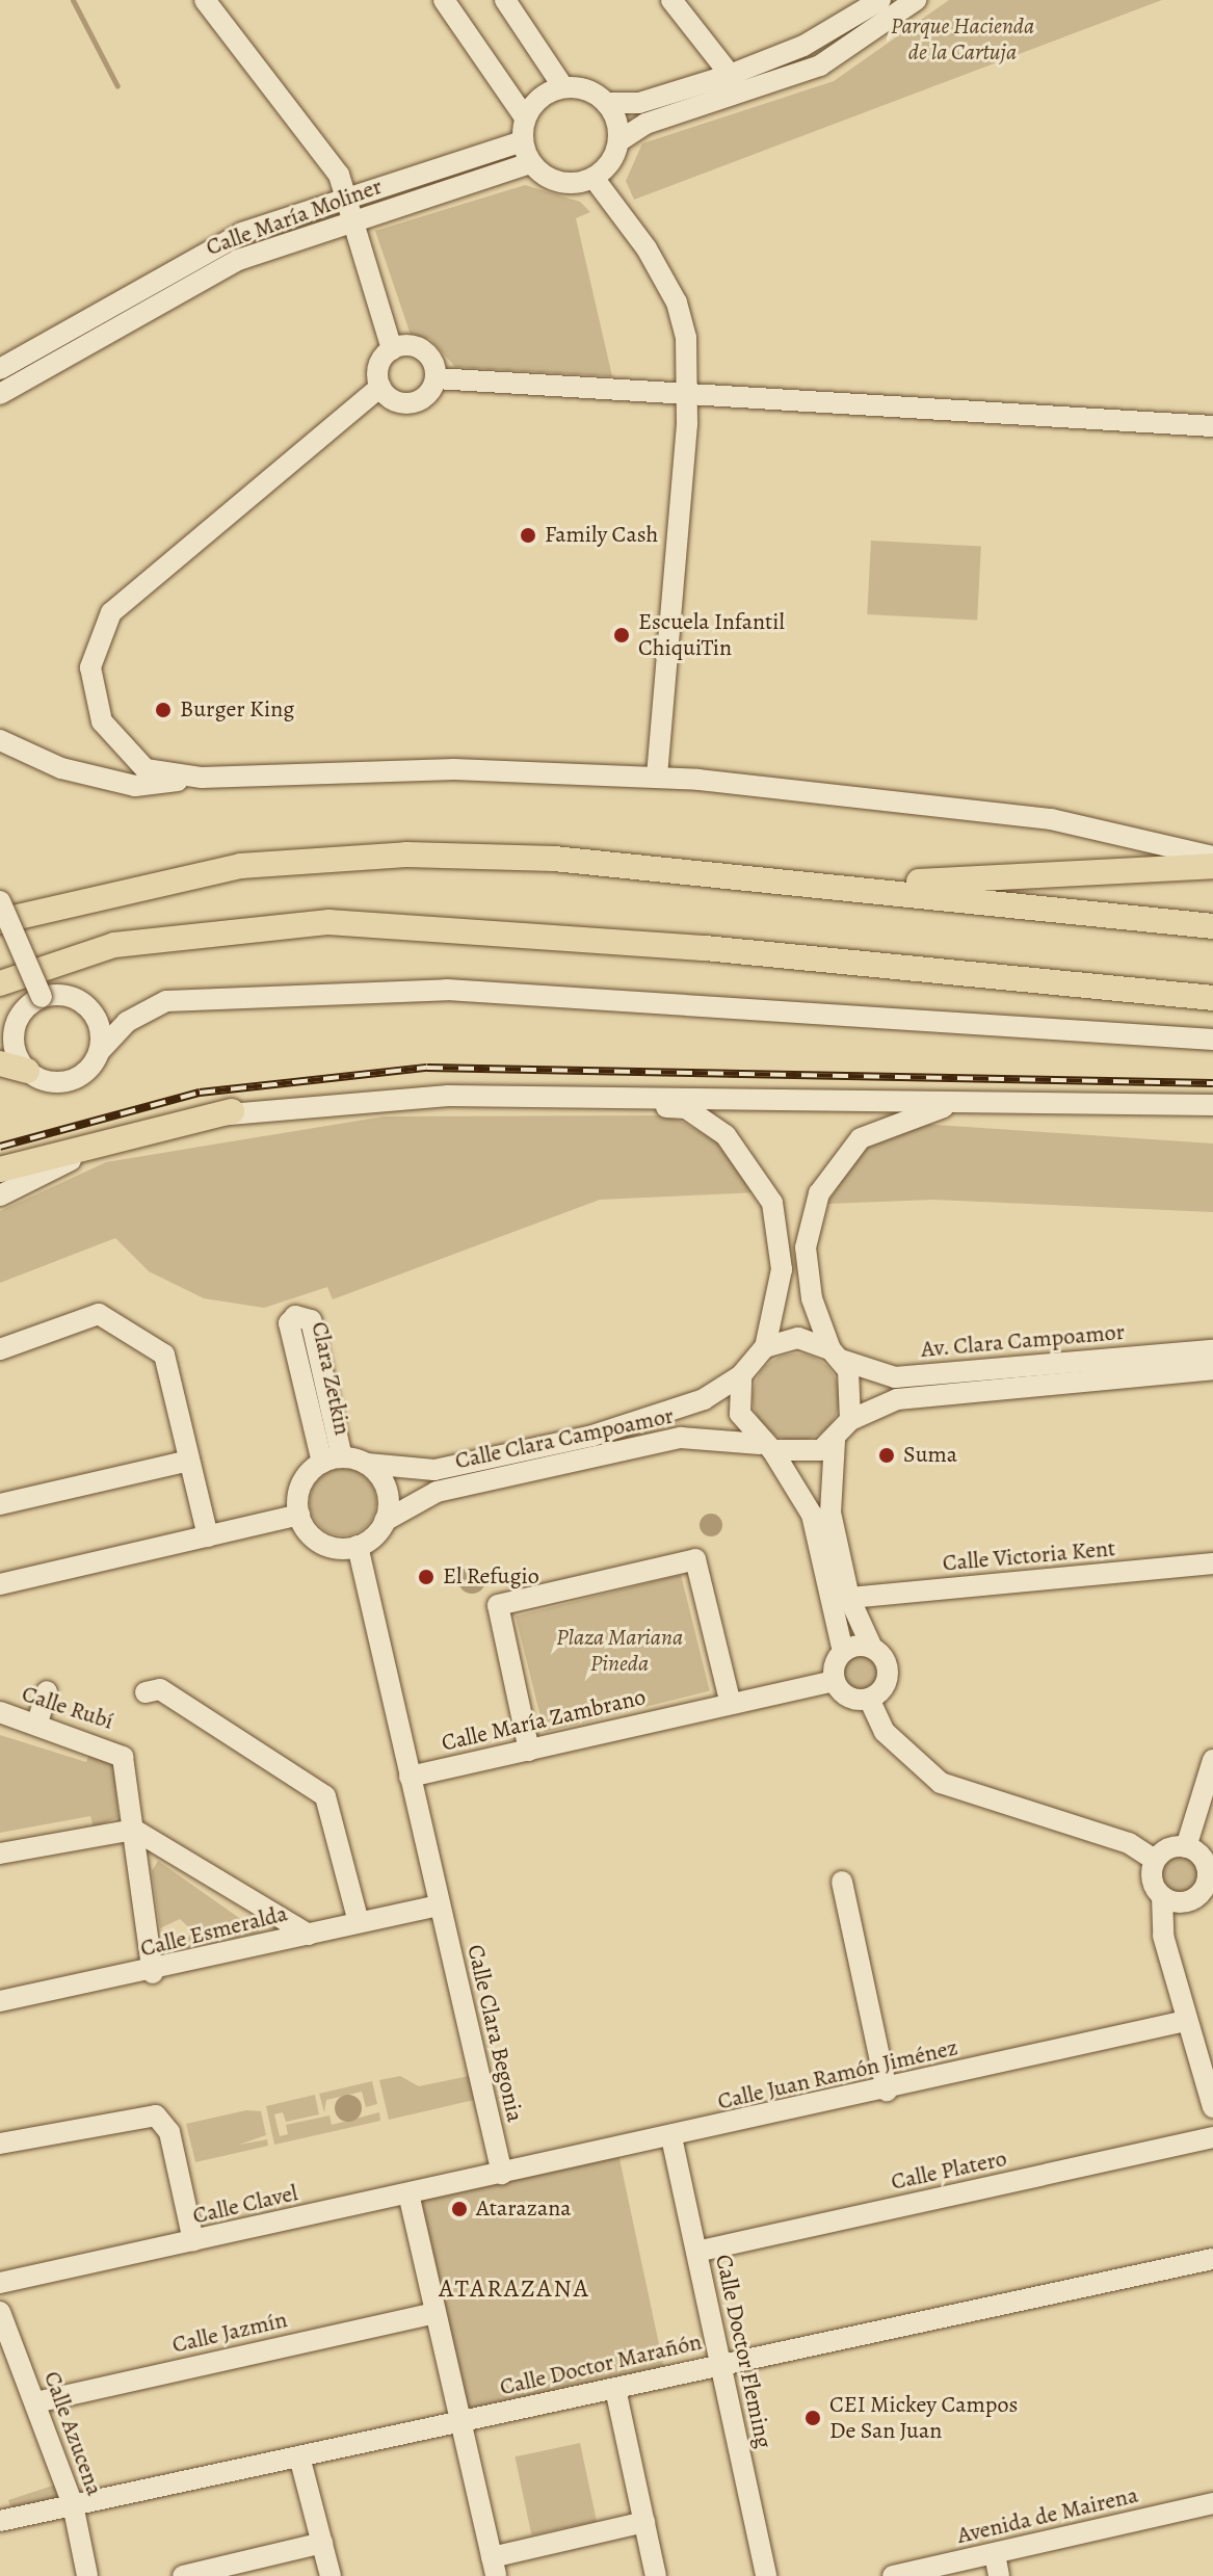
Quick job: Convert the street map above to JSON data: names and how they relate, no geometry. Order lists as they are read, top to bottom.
{
  "streets": {
    "street": [
      "Calle María Moliner",
      "Av. Clara Campoamor",
      "Clara Zetkin",
      "Calle Clara Campoamor",
      "Calle Victoria Kent",
      "Calle Rubí",
      "Calle María Zambrano",
      "Calle Esmeralda",
      "Calle Clara Begonia",
      "Calle Juan Ramón Jiménez",
      "Calle Platero",
      "Calle Clavel",
      "Calle Jazmín",
      "Calle Doctor Fleming",
      "Calle Doctor Marañón",
      "Calle Azucena",
      "Avenida de Mairena"
    ]
  },
  "crossings": [
    ["Av. Clara Campoamor", "Calle Clara Campoamor"],
    ["Clara Zetkin", "Calle Clara Campoamor"],
    ["Clara Zetkin", "Calle Clara Begonia"],
    ["Calle Clara Campoamor", "Calle Clara Begonia"],
    ["Calle María Zambrano", "Calle Clara Begonia"],
    ["Calle Esmeralda", "Calle Clara Begonia"],
    ["Calle Clara Begonia", "Calle Juan Ramón Jiménez"],
    ["Calle Clara Begonia", "Calle Clavel"],
    ["Calle Juan Ramón Jiménez", "Calle Clavel"],
    ["Calle Juan Ramón Jiménez", "Calle Doctor Fleming"],
    ["Calle Platero", "Calle Doctor Fleming"],
    ["Calle Jazmín", "Calle Azucena"],
    ["Calle Doctor Fleming", "Calle Doctor Marañón"],
    ["Calle Doctor Marañón", "Calle Azucena"]
  ],
  "districts": ["ATARAZANA"],
  "parks": ["Parque Hacienda de la Cartuja", "Plaza Mariana Pineda"],
  "places": [
    "Family Cash",
    "Escuela Infantil ChiquiTin",
    "Burger King",
    "Suma",
    "El Refugio",
    "Atarazana",
    "CEI Mickey Campos De San Juan"
  ]
}
